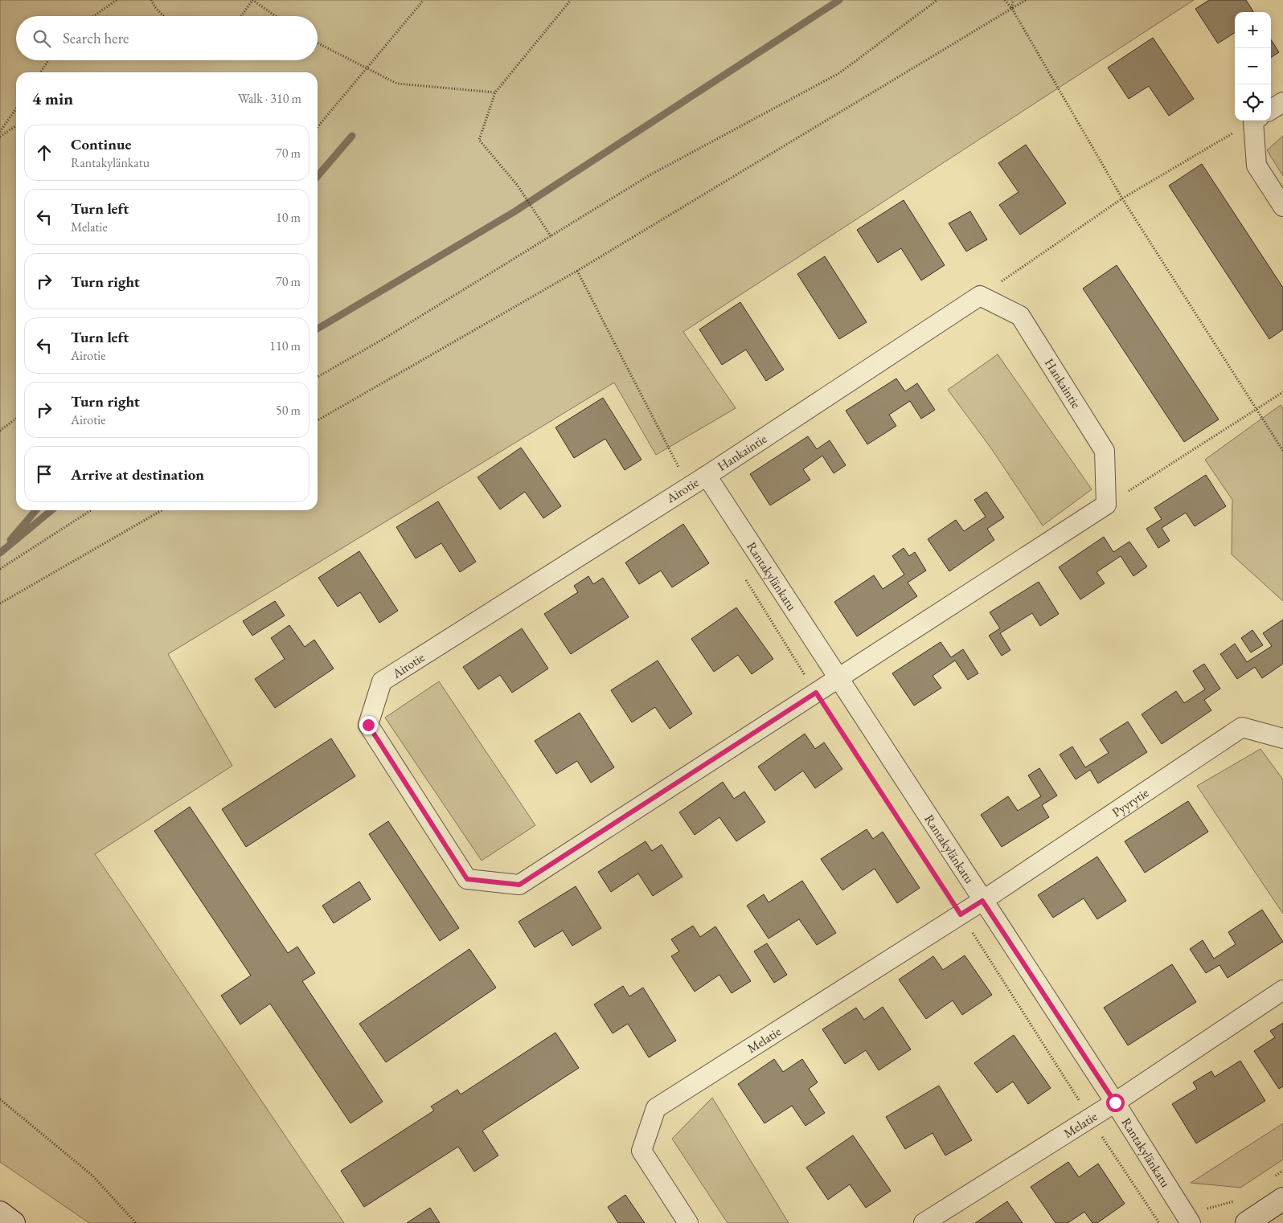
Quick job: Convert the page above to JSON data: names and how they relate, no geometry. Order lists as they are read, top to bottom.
{
  "streets": {
    "street": [
      "Hankaintie",
      "Airotie",
      "Rantakylänkatu",
      "Pyyrytie",
      "Melatie"
    ]
  },
  "crossings": [
    ["Hankaintie", "Airotie"],
    ["Hankaintie", "Rantakylänkatu"],
    ["Airotie", "Rantakylänkatu"],
    ["Rantakylänkatu", "Pyyrytie"],
    ["Rantakylänkatu", "Melatie"],
    ["Pyyrytie", "Melatie"]
  ],
  "page": {
    "map_buttons": ["+", "−"],
    "search": "Search here",
    "heading": ["4 min", "Walk · 310 m"],
    "list": [
      ["Continue", "Rantakylänkatu", "70 m"],
      ["Turn left", "Melatie", "10 m"],
      ["Turn right", "70 m"],
      ["Turn left", "Airotie", "110 m"],
      ["Turn right", "Airotie", "50 m"],
      "Arrive at destination"
    ]
  }
}
